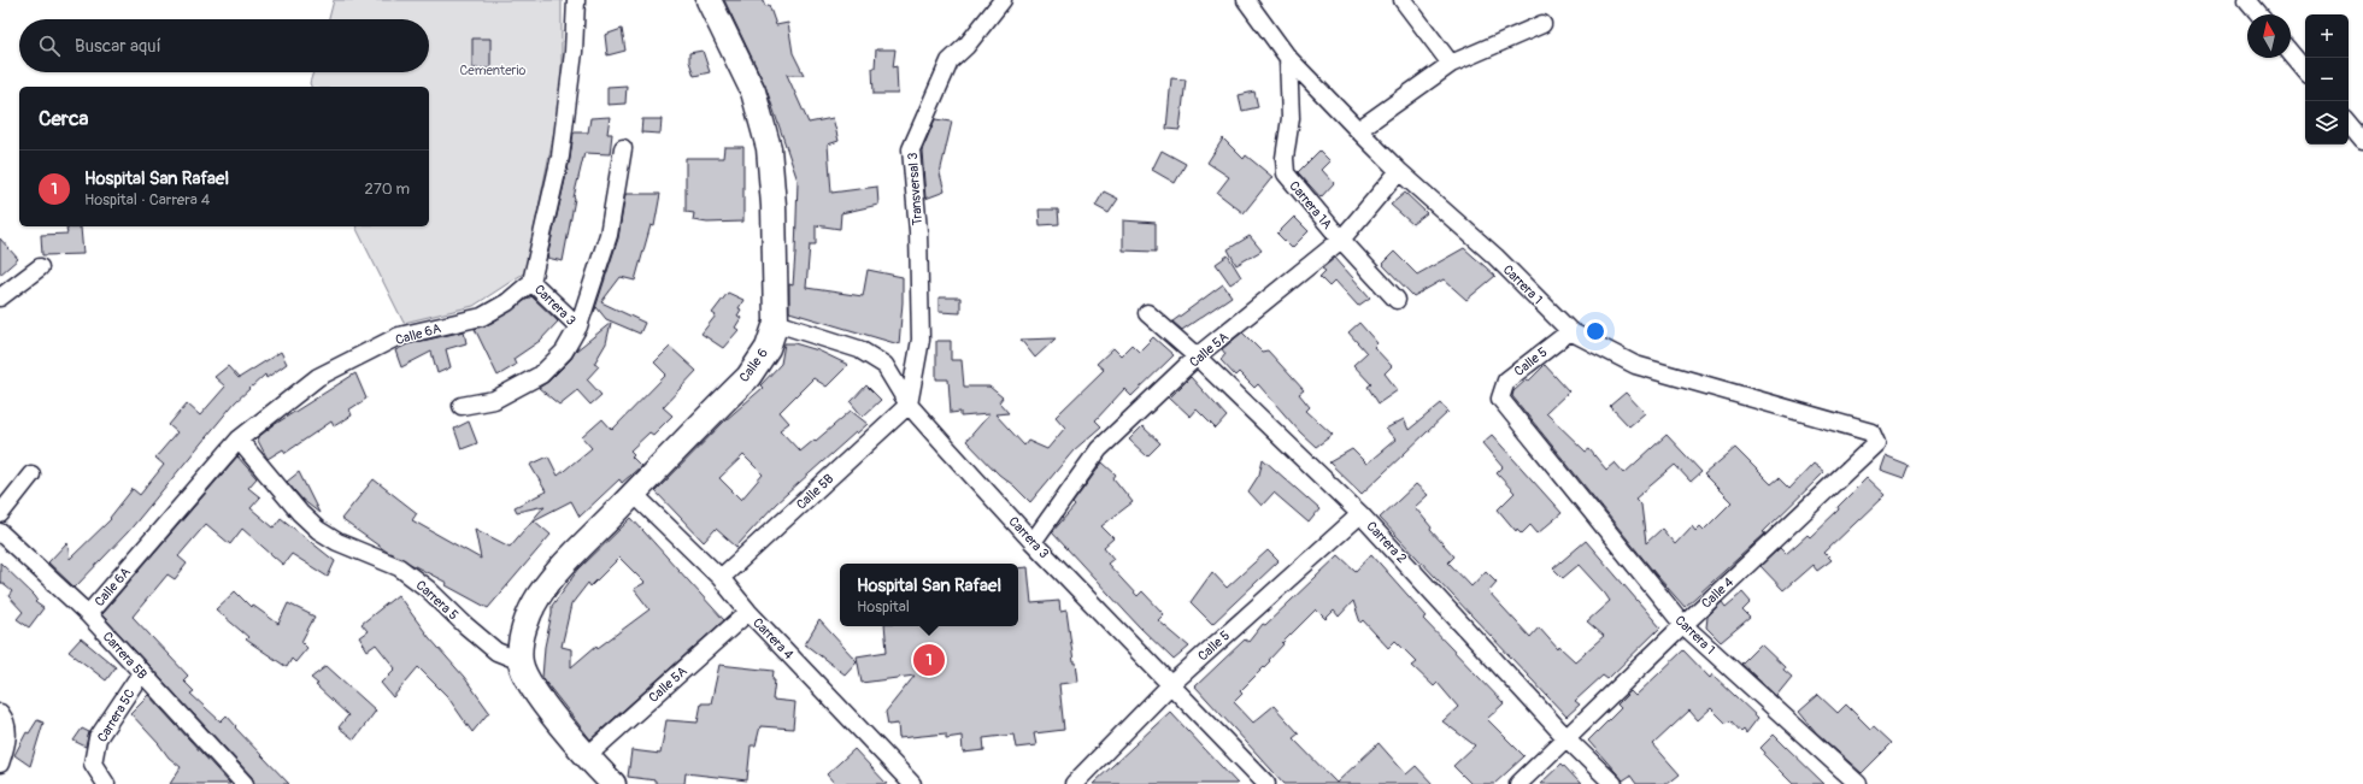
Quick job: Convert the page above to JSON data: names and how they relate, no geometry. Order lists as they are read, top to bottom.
{
  "streets": {
    "main road": ["Calle 6"],
    "street": [
      "Transversal 3",
      "Carrera 1A",
      "Carrera 1",
      "Carrera 3",
      "Calle 6A",
      "Calle 5A",
      "Calle 5",
      "Calle 5B",
      "Carrera 2",
      "Calle 4",
      "Carrera 5",
      "Carrera 4",
      "Carrera 5B",
      "Carrera 5C"
    ]
  },
  "crossings": [
    ["Transversal 3", "Carrera 3"],
    ["Transversal 3", "Calle 5B"],
    ["Carrera 1A", "Carrera 1"],
    ["Carrera 1A", "Calle 5A"],
    ["Carrera 1", "Calle 5A"],
    ["Carrera 1", "Calle 5"],
    ["Carrera 1", "Calle 4"],
    ["Carrera 3", "Calle 6A"],
    ["Carrera 3", "Calle 5A"],
    ["Carrera 3", "Calle 5"],
    ["Carrera 3", "Calle 6"],
    ["Carrera 3", "Calle 5B"],
    ["Calle 6A", "Carrera 5"],
    ["Calle 6A", "Carrera 5B"],
    ["Calle 5A", "Carrera 2"],
    ["Calle 5A", "Carrera 4"],
    ["Calle 5", "Carrera 2"],
    ["Calle 6", "Carrera 5"],
    ["Calle 6", "Carrera 4"],
    ["Calle 5B", "Carrera 4"],
    ["Carrera 2", "Calle 4"],
    ["Carrera 5B", "Carrera 5C"]
  ],
  "parks": ["Cementerio"],
  "north": "top",
  "page": {
    "map_buttons": ["+", "−"],
    "search": "Buscar aquí",
    "heading": "Cerca",
    "list": [
      {
        "mark": "1",
        "name": "Hospital San Rafael",
        "note": "Hospital · Carrera 4",
        "value": "270 m"
      }
    ],
    "popup": ["Hospital San Rafael", "Hospital"],
    "pins": "1"
  }
}
